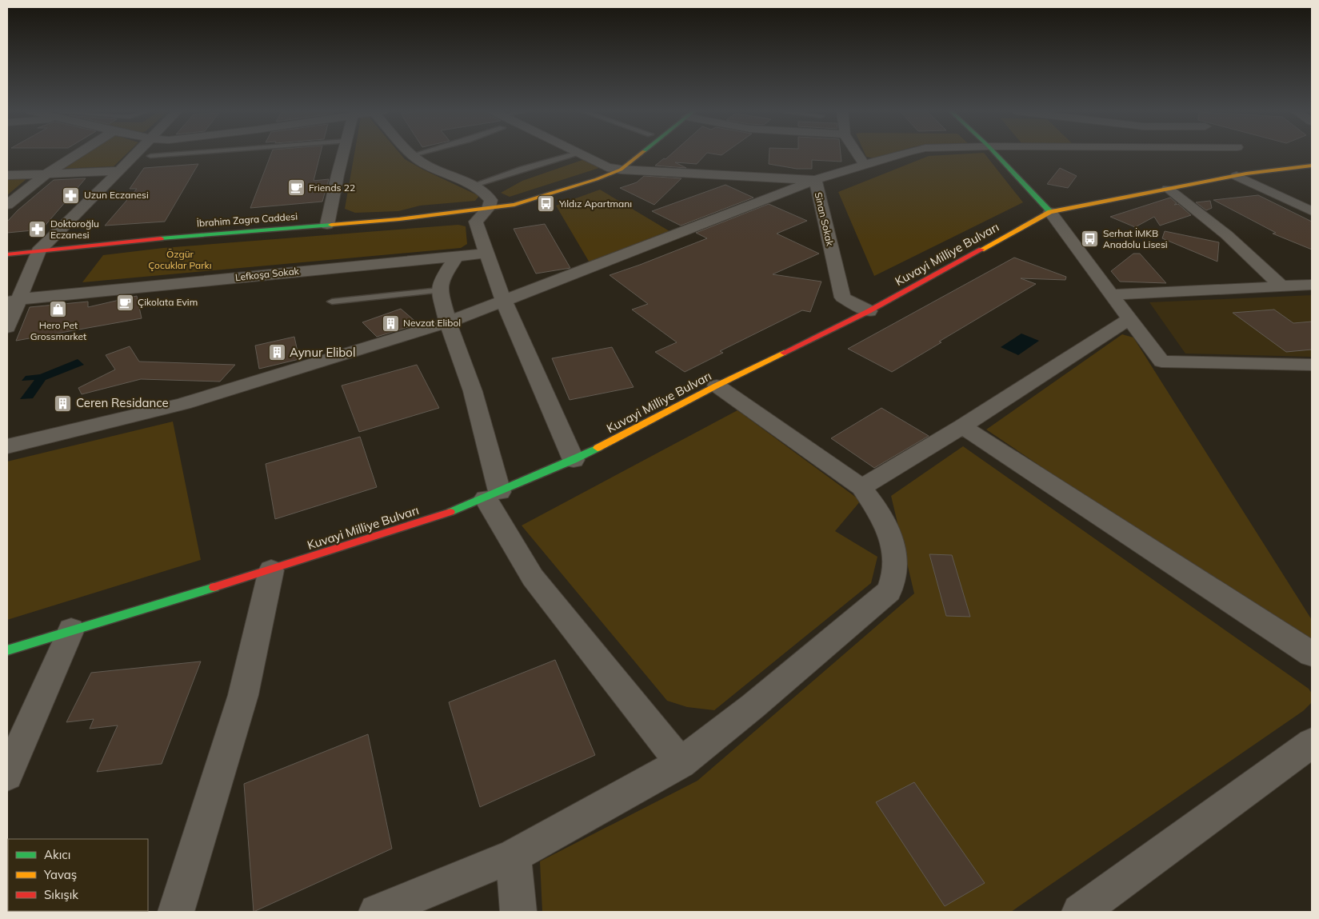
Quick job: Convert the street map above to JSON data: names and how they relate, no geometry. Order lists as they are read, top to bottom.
{
  "streets": {
    "main road": ["İbrahim Zagra Caddesi", "Kuvayi Milliye Bulvarı"],
    "street": ["Sinan Sokak", "Lefkoşa Sokak"]
  },
  "crossings": [
    ["Sinan Sokak", "Kuvayi Milliye Bulvarı"]
  ],
  "parks": ["Özgür Çocuklar Parkı"],
  "places": {
    "cafe": ["Friends 22", "Çikolata Evim"],
    "pharmacy": ["Uzun Eczanesi", "Doktoroğlu Eczanesi"],
    "bus stop": ["Yıldız Apartmanı", "Serhat İMKB Anadolu Lisesi"],
    "shop": ["Hero Pet Grossmarket"],
    "building": ["Nevzat Elibol", "Aynur Elibol", "Ceren Residance"]
  },
  "legend": ["Akıcı", "Yavaş", "Sıkışık"]
}
